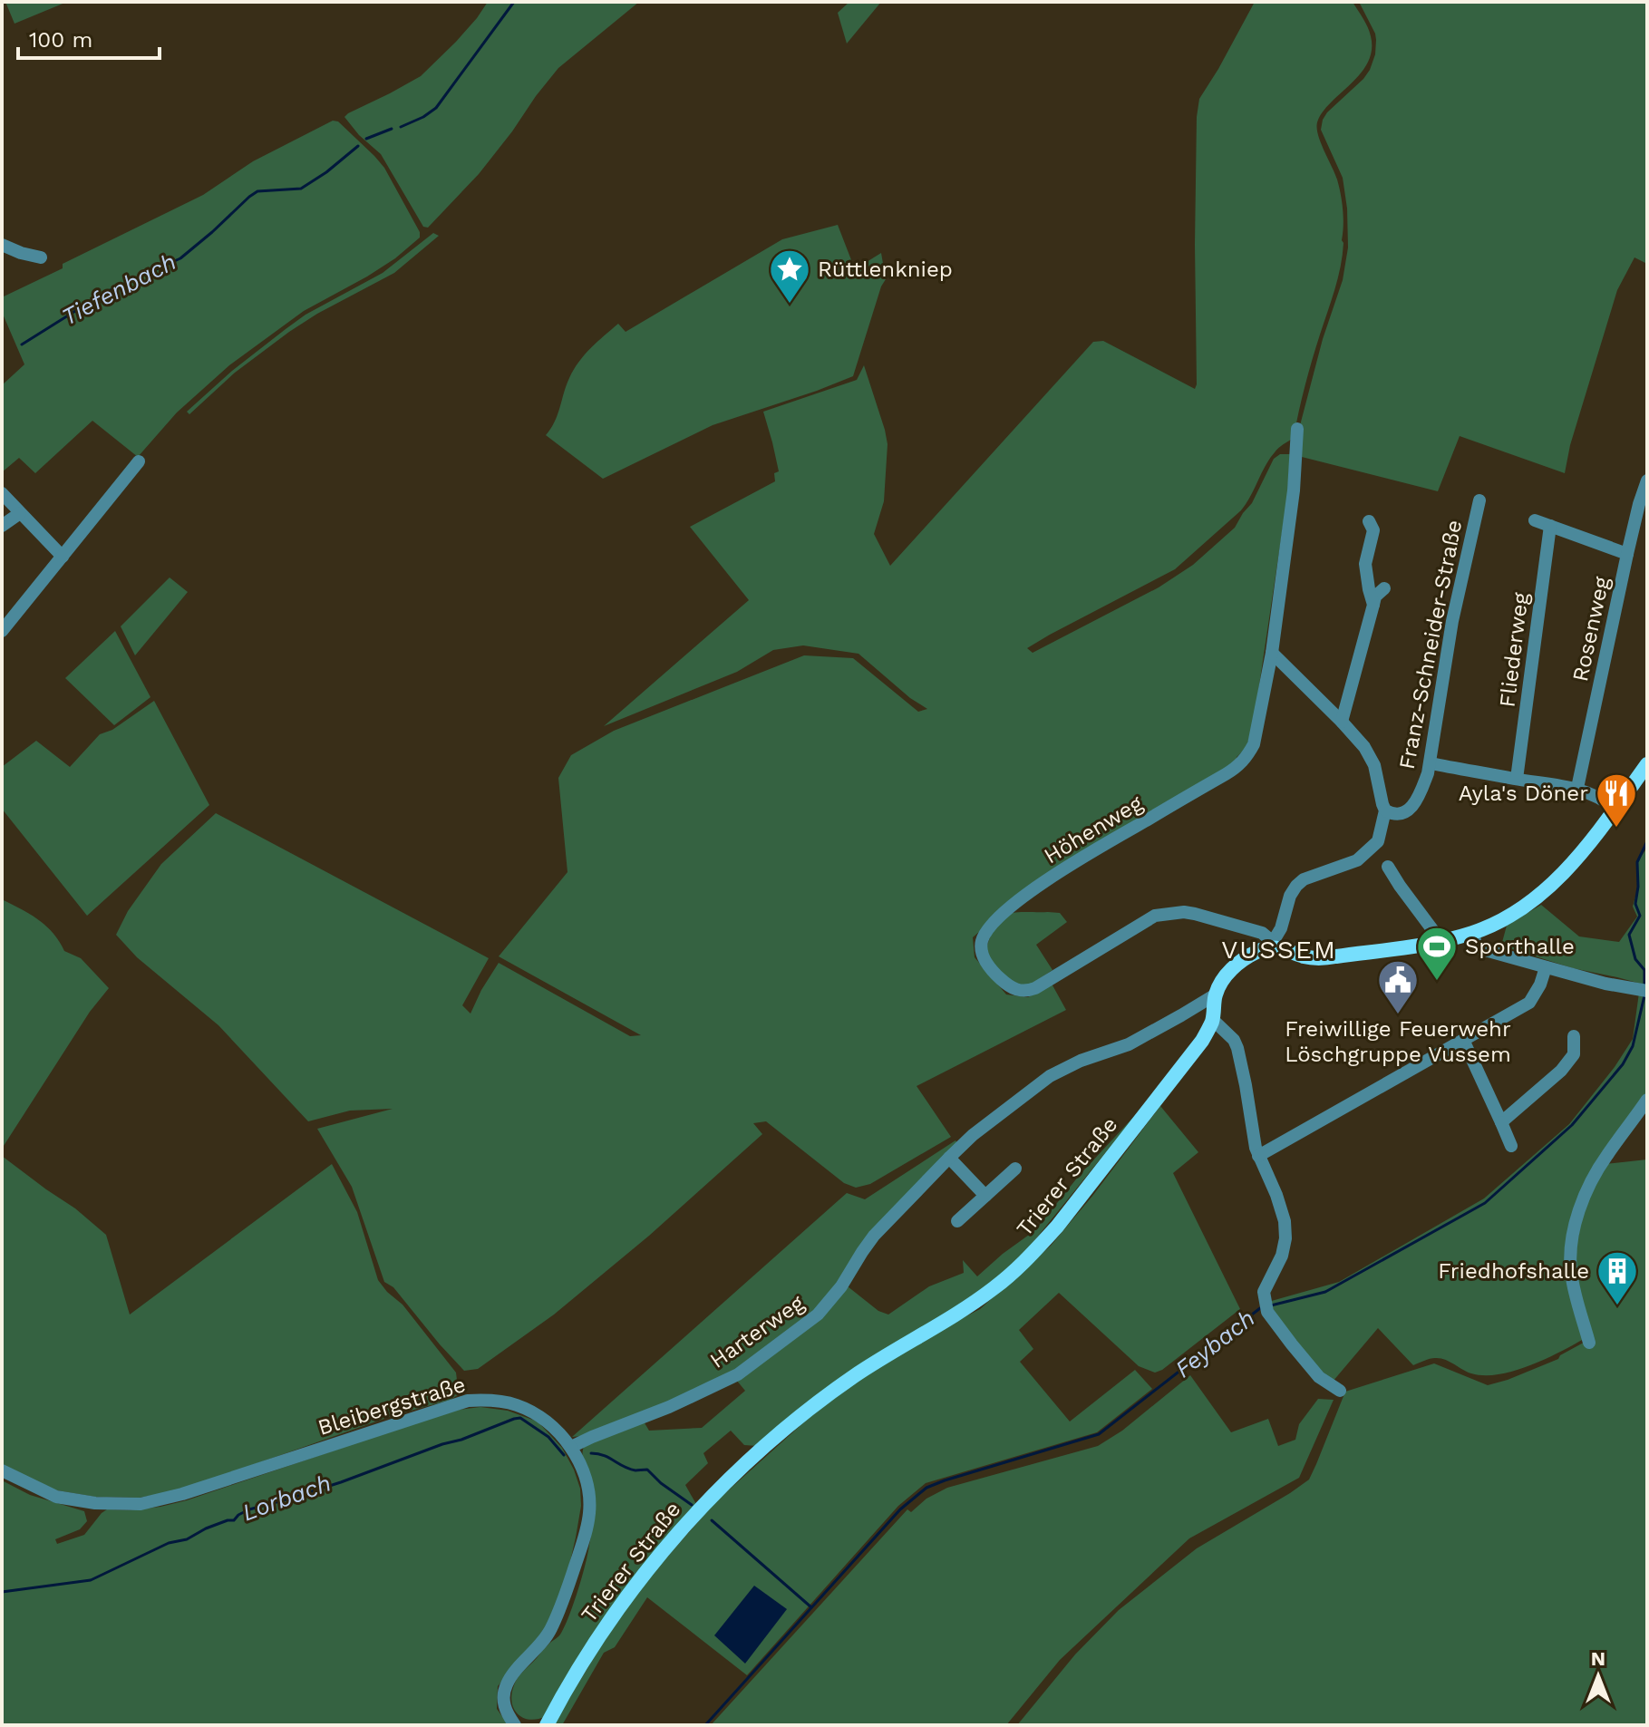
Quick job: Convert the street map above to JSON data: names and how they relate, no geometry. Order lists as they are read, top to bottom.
{
  "streets": {
    "main road": ["Trierer Straße"],
    "street": [
      "Rosenweg",
      "Franz-Schneider-Straße",
      "Fliederweg",
      "Höhenweg",
      "Harterweg",
      "Bleibergstraße"
    ]
  },
  "crossings": [
    ["Höhenweg", "Trierer Straße"],
    ["Trierer Straße", "Harterweg"],
    ["Harterweg", "Bleibergstraße"]
  ],
  "districts": ["VUSSEM"],
  "water": ["Tiefenbach", "Feybach", "Lorbach"],
  "places": {
    "place": ["Rüttlenkniep"],
    "restaurant": ["Ayla's Döner"],
    "sports": ["Sporthalle"],
    "public building": ["Freiwillige Feuerwehr Löschgruppe Vussem"],
    "building": ["Friedhofshalle"]
  },
  "scale_bar": "100 m",
  "north": "top"
}
